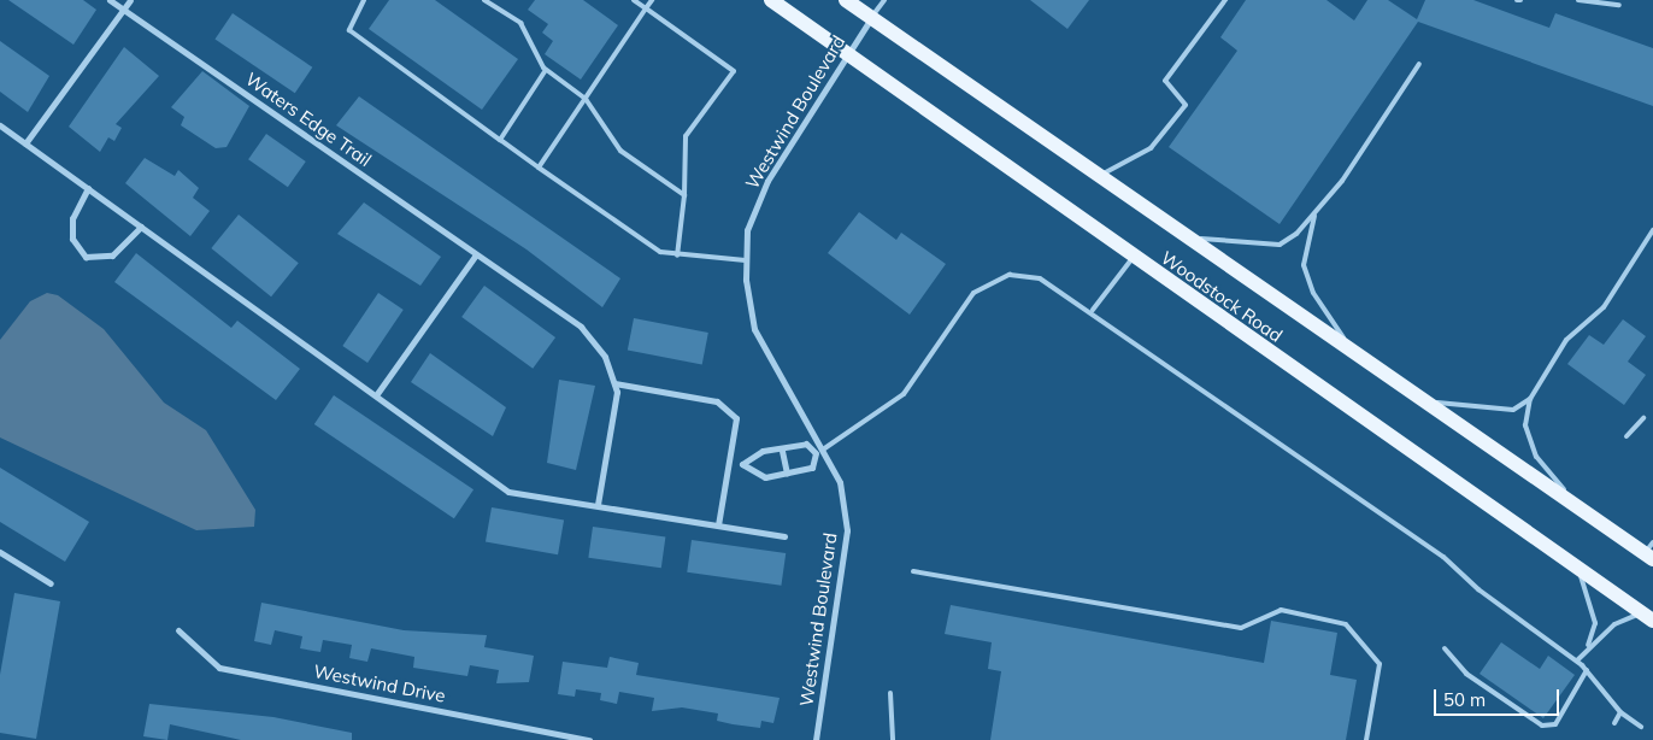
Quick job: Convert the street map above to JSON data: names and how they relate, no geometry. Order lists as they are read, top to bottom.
{
  "streets": {
    "main road": ["Woodstock Road"],
    "street": ["Westwind Boulevard", "Waters Edge Trail", "Westwind Drive"]
  },
  "crossings": [
    ["Westwind Boulevard", "Woodstock Road"]
  ],
  "scale_bar": "50 m"
}
